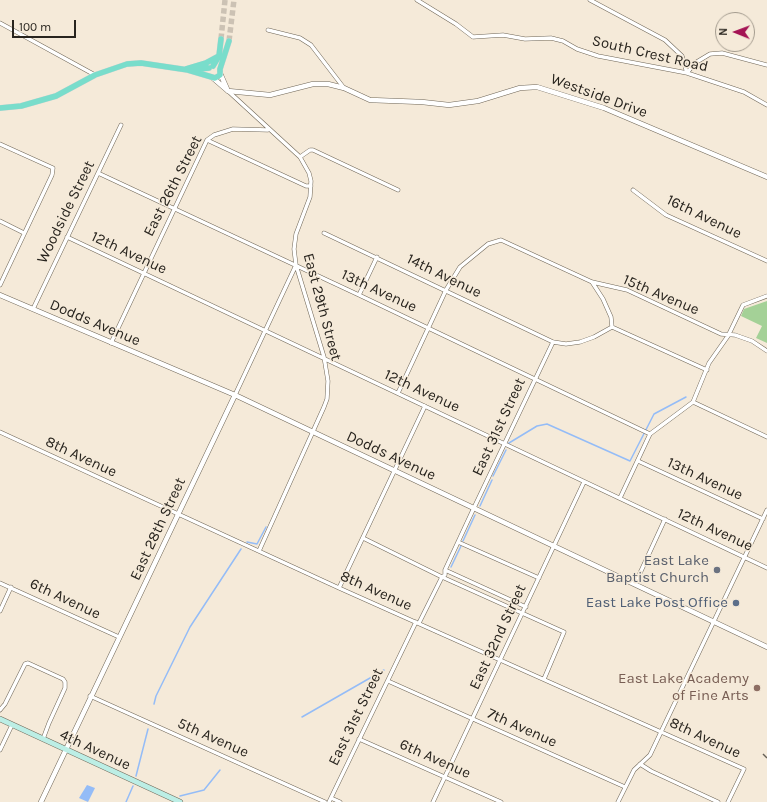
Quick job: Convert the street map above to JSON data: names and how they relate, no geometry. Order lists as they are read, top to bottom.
{
  "streets": {
    "main road": ["4th Avenue"],
    "street": [
      "South Crest Road",
      "Westside Drive",
      "East 26th Street",
      "Woodside Street",
      "16th Avenue",
      "12th Avenue",
      "14th Avenue",
      "13th Avenue",
      "15th Avenue",
      "East 29th Street",
      "Dodds Avenue",
      "East 31st Street",
      "8th Avenue",
      "East 28th Street",
      "6th Avenue",
      "East 32nd Street",
      "7th Avenue",
      "5th Avenue"
    ]
  },
  "crossings": [
    ["Westside Drive", "East 29th Street"],
    ["East 26th Street", "12th Avenue"],
    ["East 26th Street", "13th Avenue"],
    ["East 26th Street", "East 29th Street"],
    ["East 26th Street", "Dodds Avenue"],
    ["Woodside Street", "12th Avenue"],
    ["Woodside Street", "13th Avenue"],
    ["Woodside Street", "Dodds Avenue"],
    ["12th Avenue", "East 29th Street"],
    ["12th Avenue", "East 31st Street"],
    ["12th Avenue", "East 28th Street"],
    ["12th Avenue", "East 32nd Street"],
    ["14th Avenue", "15th Avenue"],
    ["14th Avenue", "East 31st Street"],
    ["13th Avenue", "East 29th Street"],
    ["13th Avenue", "East 31st Street"],
    ["13th Avenue", "East 28th Street"],
    ["East 29th Street", "Dodds Avenue"],
    ["East 29th Street", "8th Avenue"],
    ["East 29th Street", "East 28th Street"],
    ["Dodds Avenue", "East 31st Street"],
    ["Dodds Avenue", "East 28th Street"],
    ["Dodds Avenue", "East 32nd Street"],
    ["East 31st Street", "8th Avenue"],
    ["East 31st Street", "6th Avenue"],
    ["East 31st Street", "7th Avenue"],
    ["8th Avenue", "East 28th Street"],
    ["8th Avenue", "East 32nd Street"],
    ["East 28th Street", "6th Avenue"],
    ["East 28th Street", "5th Avenue"],
    ["East 28th Street", "4th Avenue"],
    ["6th Avenue", "East 32nd Street"],
    ["East 32nd Street", "7th Avenue"]
  ],
  "places": ["East Lake Baptist Church", "East Lake Post Office", "East Lake Academy of Fine Arts"],
  "scale_bar": "100 m",
  "north": "left"
}
